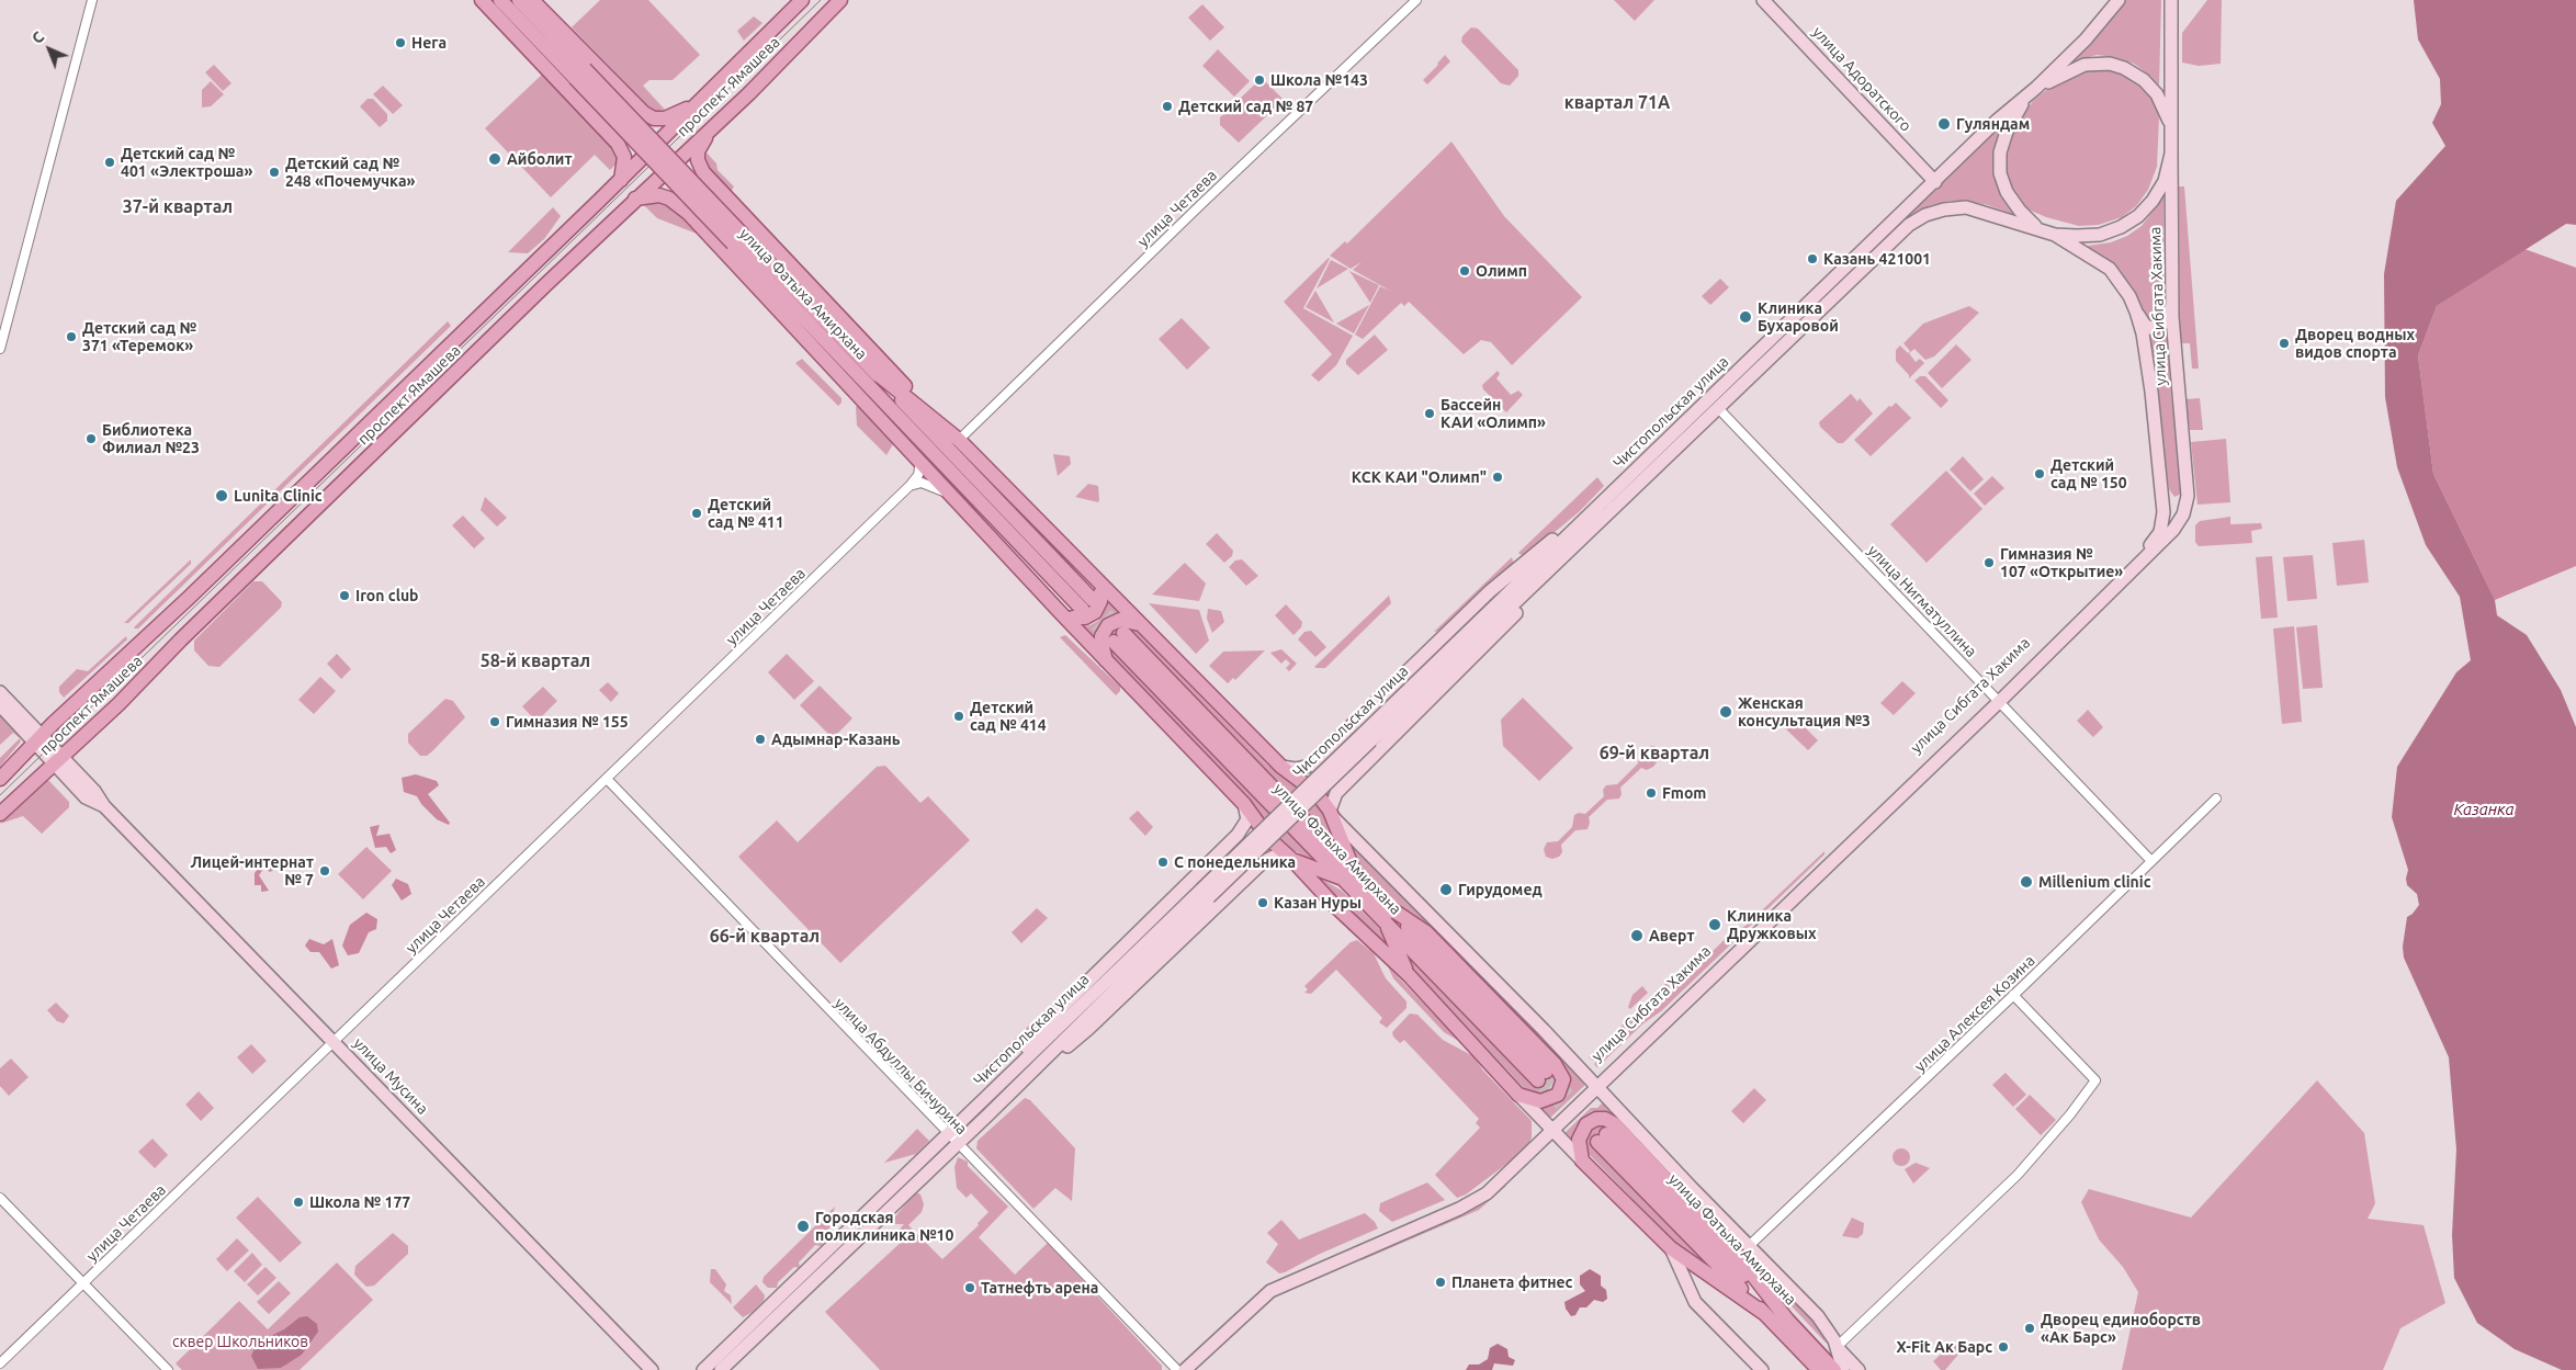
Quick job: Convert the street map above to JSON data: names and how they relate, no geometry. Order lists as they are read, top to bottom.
{
  "streets": {
    "main road": [
      "улица Адоратского",
      "проспект Ямашева",
      "улица Фатыха Амирхана",
      "улица Сибгата Хакима",
      "Чистопольская улица",
      "улица Мусина"
    ],
    "street": [
      "улица Четаева",
      "улица Нигматуллина",
      "улица Алексея Козина",
      "улица Абдуллы Бичурина"
    ]
  },
  "crossings": [
    ["улица Адоратского", "Чистопольская улица"],
    ["проспект Ямашева", "улица Мусина"],
    ["улица Четаева", "улица Абдуллы Бичурина"],
    ["улица Четаева", "улица Мусина"],
    ["улица Сибгата Хакима", "Чистопольская улица"],
    ["улица Сибгата Хакима", "улица Нигматуллина"],
    ["улица Сибгата Хакима", "улица Абдуллы Бичурина"],
    ["Чистопольская улица", "улица Нигматуллина"],
    ["Чистопольская улица", "улица Абдуллы Бичурина"],
    ["улица Нигматуллина", "улица Алексея Козина"]
  ],
  "districts": [
    "квартал 71А",
    "37-й квартал",
    "58-й квартал",
    "69-й квартал",
    "66-й квартал"
  ],
  "water": ["Казанка"],
  "parks": ["сквер Школьников"],
  "places": [
    "Нега",
    "Школа №143",
    "Детский сад № 87",
    "Гуляндам",
    "Айболит",
    "Детский сад № 401 «Электроша»",
    "Детский сад № 248 «Почемучка»",
    "Казань 421001",
    "Олимп",
    "Клиника Бухаровой",
    "Детский сад № 371 «Теремок»",
    "Дворец водных видов спорта",
    "Бассейн КАИ «Олимп»",
    "Библиотека Филиал №23",
    "Детский сад № 150",
    "КСК КАИ \"Олимп\"",
    "Lunita Clinic",
    "Детский сад № 411",
    "Гимназия № 107 «Открытие»",
    "Iron club",
    "Женская консультация №3",
    "Детский сад № 414",
    "Гимназия № 155",
    "Адымнар-Казань",
    "Fmom",
    "С понедельника",
    "Лицей-интернат № 7",
    "Millenium clinic",
    "Гирудомед",
    "Казан Нуры",
    "Клиника Дружковых",
    "Аверт",
    "Школа № 177",
    "Городская поликлиника №10",
    "Планета фитнес",
    "Татнефть арена",
    "Дворец единоборств «Ак Барс»",
    "X-Fit Ак Барс"
  ],
  "north": "top left"
}
